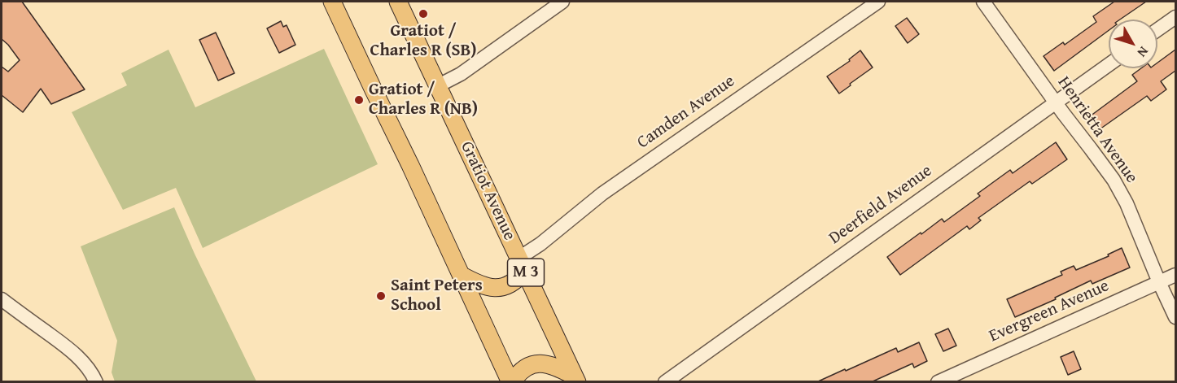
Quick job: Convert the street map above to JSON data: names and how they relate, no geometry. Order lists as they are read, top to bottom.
{
  "streets": {
    "main road": ["Gratiot Avenue", "M 3"],
    "street": [
      "Camden Avenue",
      "Henrietta Avenue",
      "Deerfield Avenue",
      "Evergreen Avenue"
    ]
  },
  "crossings": [
    ["Camden Avenue", "Gratiot Avenue"],
    ["Henrietta Avenue", "Deerfield Avenue"],
    ["Henrietta Avenue", "Evergreen Avenue"]
  ],
  "places": ["Gratiot / Charles R (SB)", "Gratiot / Charles R (NB)", "Saint Peters School"],
  "north": "bottom right"
}
